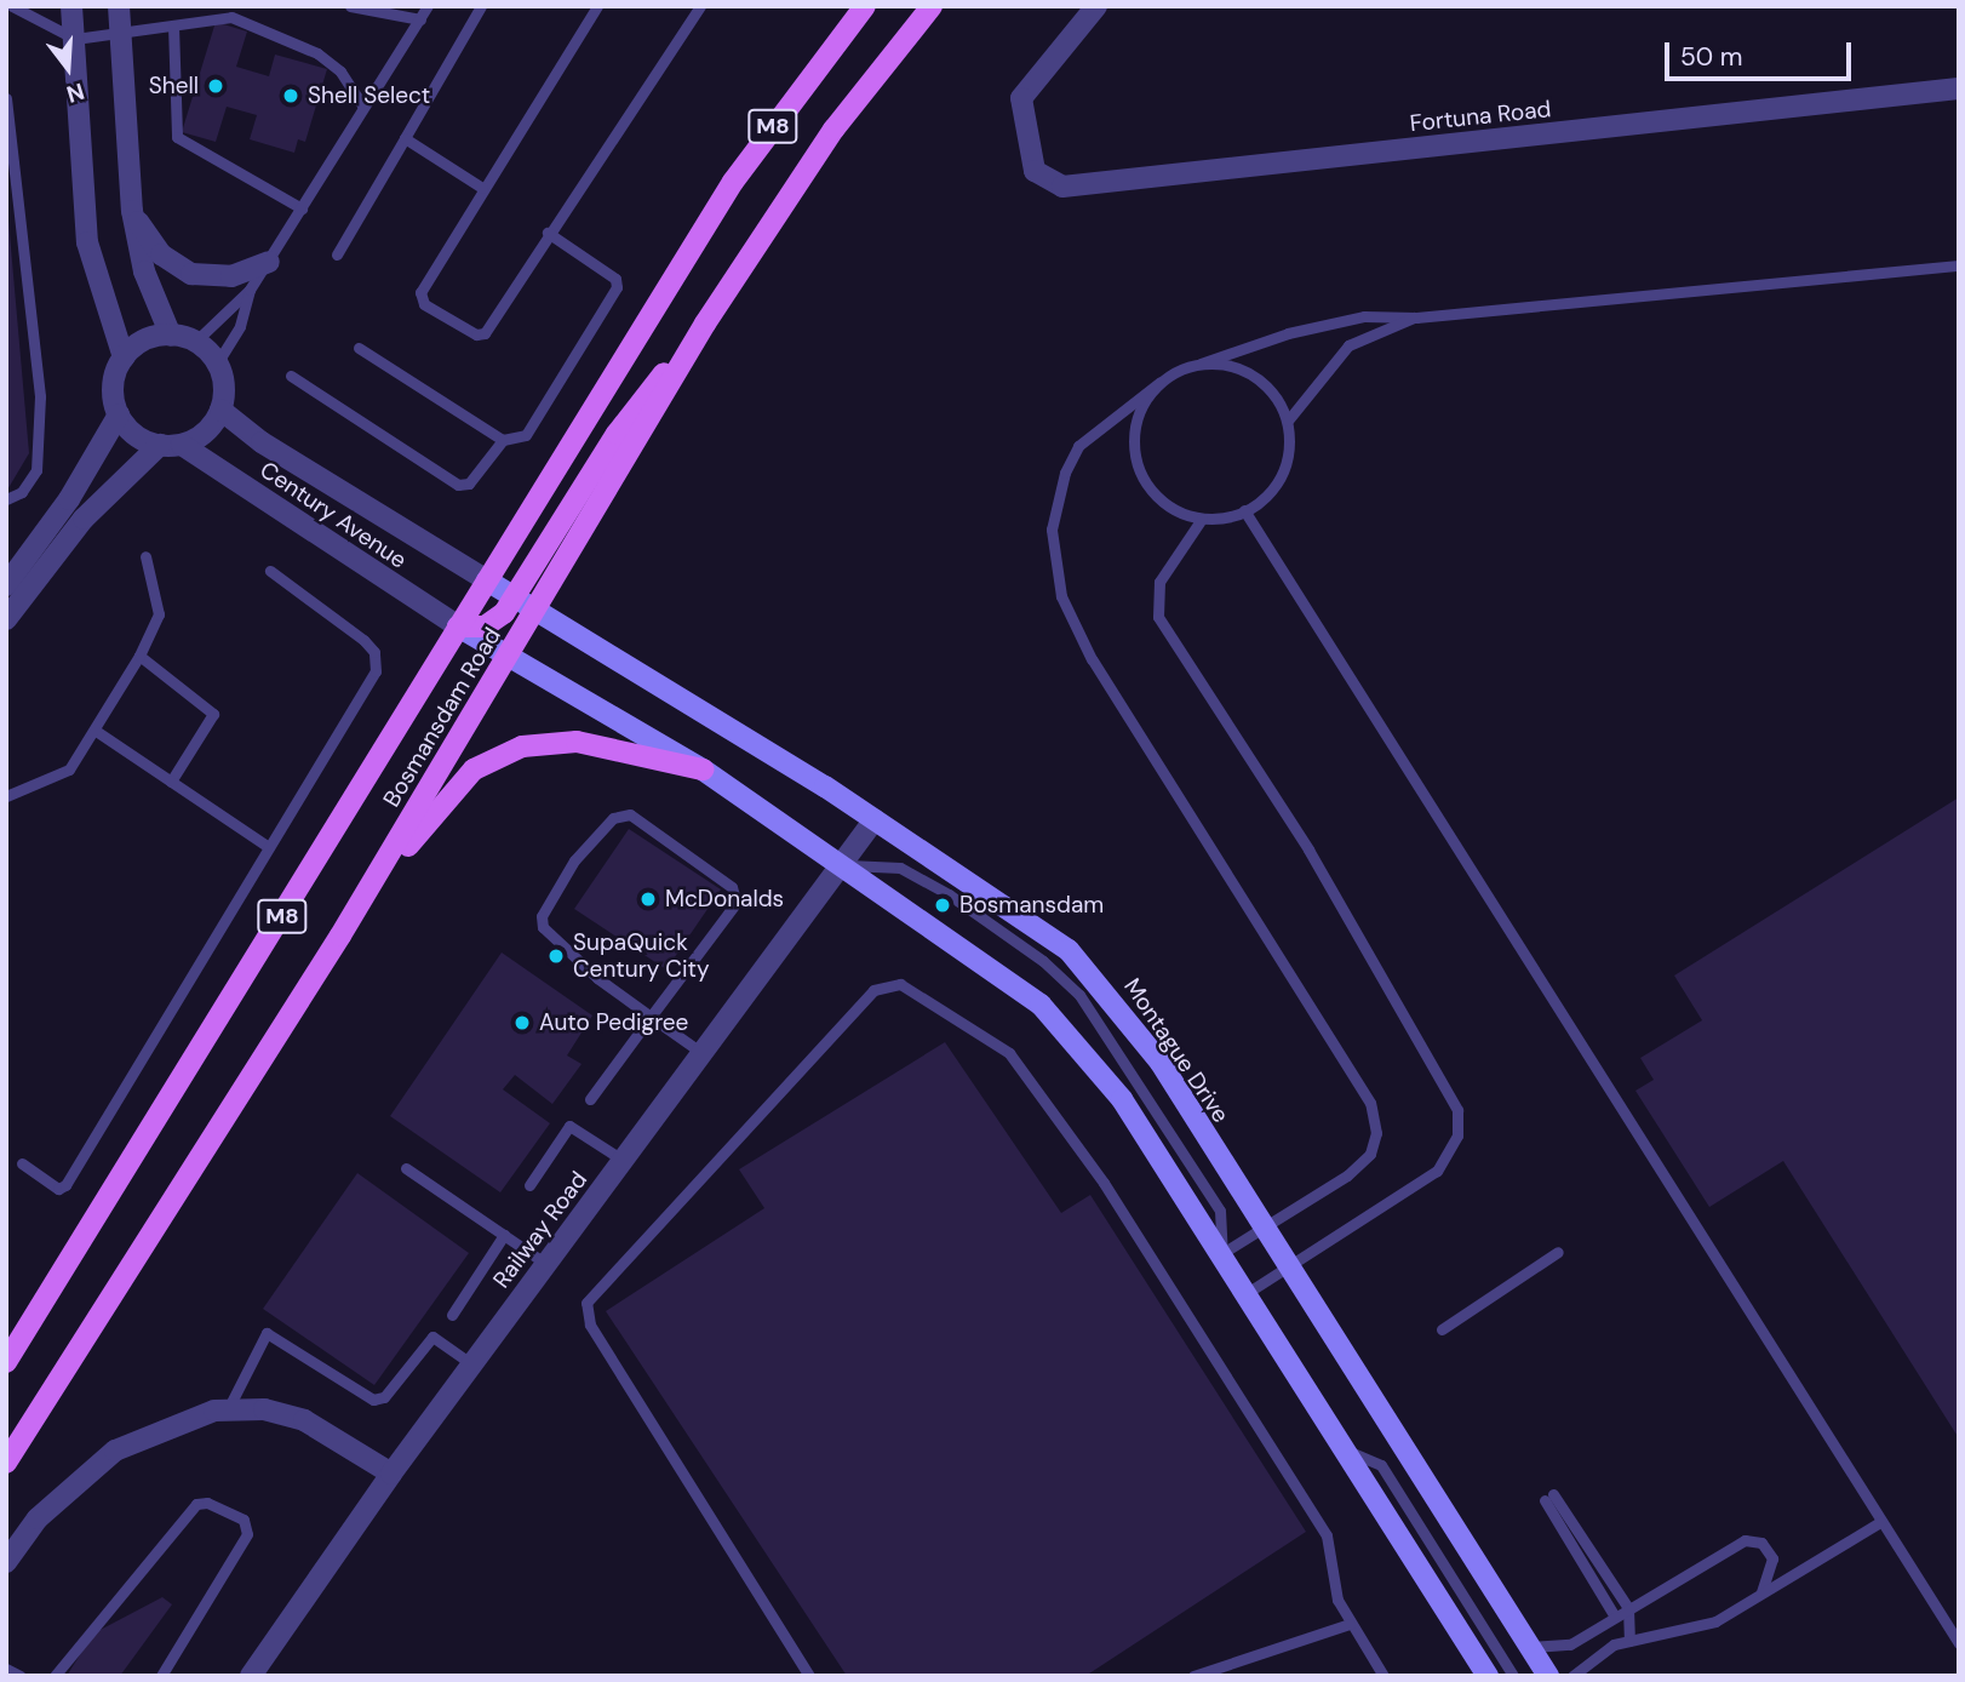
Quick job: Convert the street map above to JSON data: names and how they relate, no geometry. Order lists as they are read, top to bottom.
{
  "streets": {
    "main road": ["M8", "Bosmansdam Road", "Montague Drive"],
    "street": ["Fortuna Road", "Century Avenue", "Railway Road"]
  },
  "crossings": [
    ["Century Avenue", "Bosmansdam Road"],
    ["Century Avenue", "Montague Drive"],
    ["Bosmansdam Road", "Montague Drive"],
    ["Montague Drive", "Railway Road"]
  ],
  "places": [
    "Shell",
    "Shell Select",
    "McDonalds",
    "Bosmansdam",
    "SupaQuick Century City",
    "Auto Pedigree"
  ],
  "scale_bar": "50 m",
  "north": "bottom"
}
